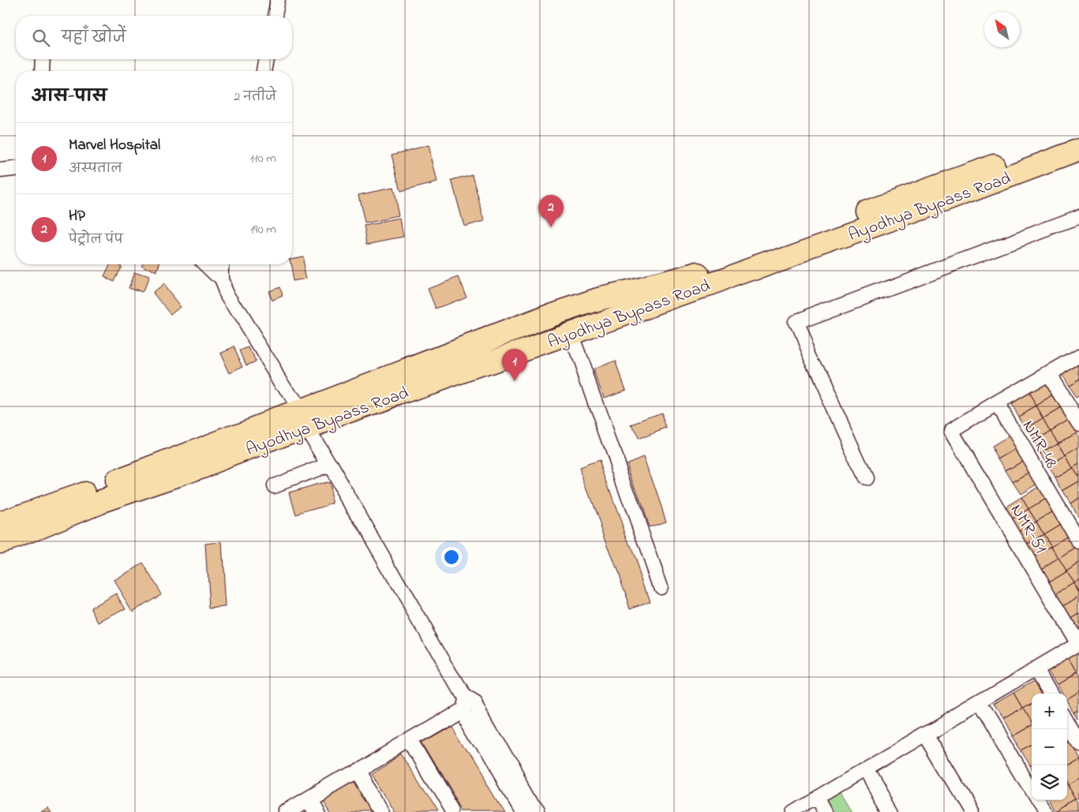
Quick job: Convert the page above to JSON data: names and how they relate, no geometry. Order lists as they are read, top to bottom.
{
  "streets": {
    "main road": ["Ayodhya Bypass Road"],
    "street": ["NMR-48", "NMR-51"]
  },
  "crossings": [
    ["NMR-48", "NMR-51"]
  ],
  "north": "top left",
  "page": {
    "search": "यहाँ खोजें",
    "heading": ["आस-पास", "2 नतीजे"],
    "list": [
      {
        "mark": "1",
        "name": "Marvel Hospital",
        "note": "अस्पताल",
        "value": "110 m"
      },
      {
        "mark": "2",
        "name": "HP",
        "note": "पेट्रोल पंप",
        "value": "190 m"
      }
    ],
    "pins": ["2", "1"],
    "map_buttons": ["+", "−"]
  }
}
